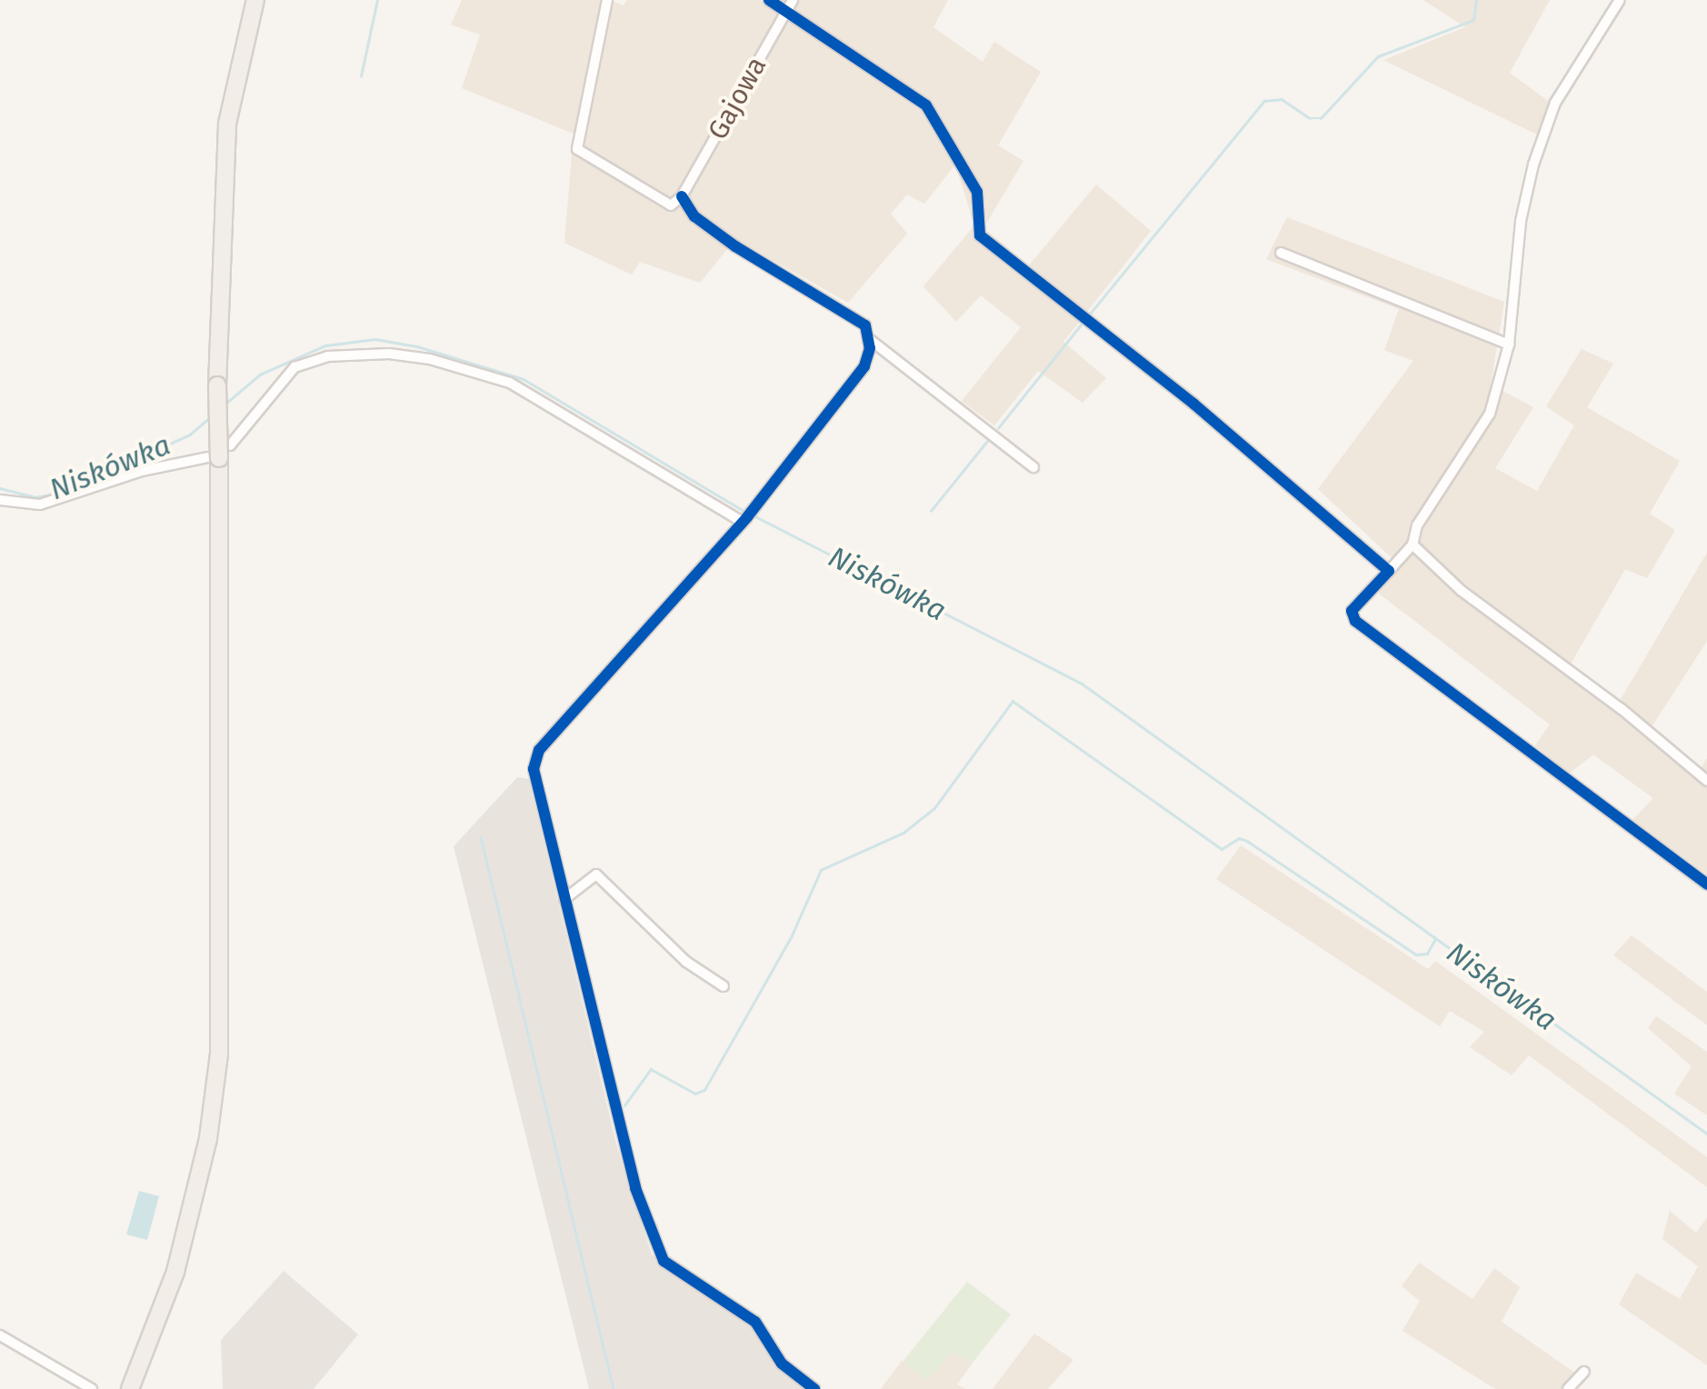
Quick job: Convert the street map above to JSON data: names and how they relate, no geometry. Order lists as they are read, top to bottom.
{
  "streets": {
    "street": ["Gajowa"]
  },
  "water": ["Niskówka"]
}
